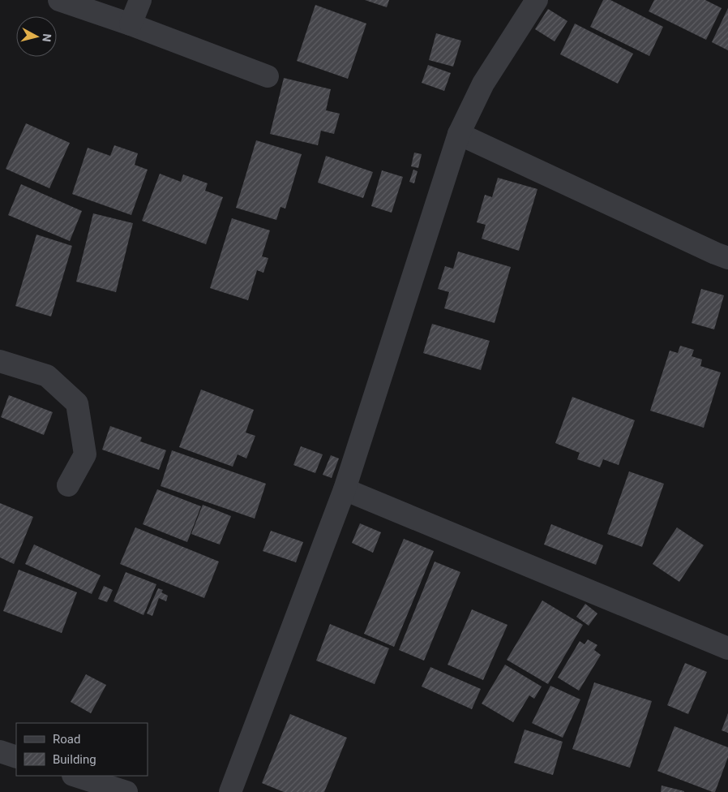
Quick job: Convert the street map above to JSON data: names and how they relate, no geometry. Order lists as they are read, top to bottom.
{
  "legend": ["Road", "Building"],
  "north": "right"
}
